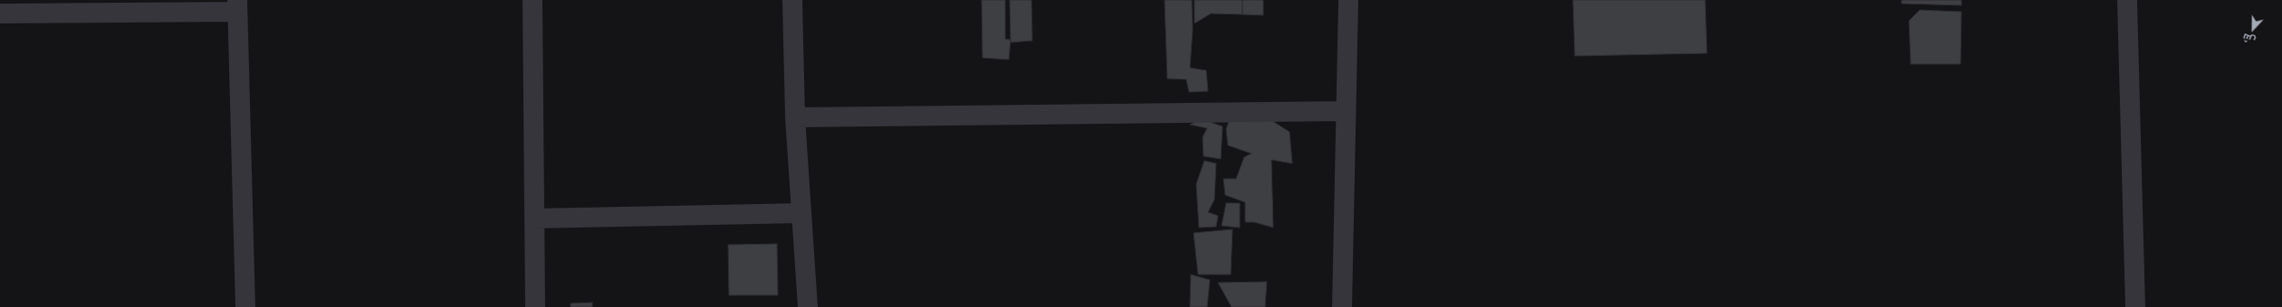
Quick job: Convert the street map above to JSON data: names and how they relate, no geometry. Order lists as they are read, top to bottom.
{
  "north": "bottom"
}
